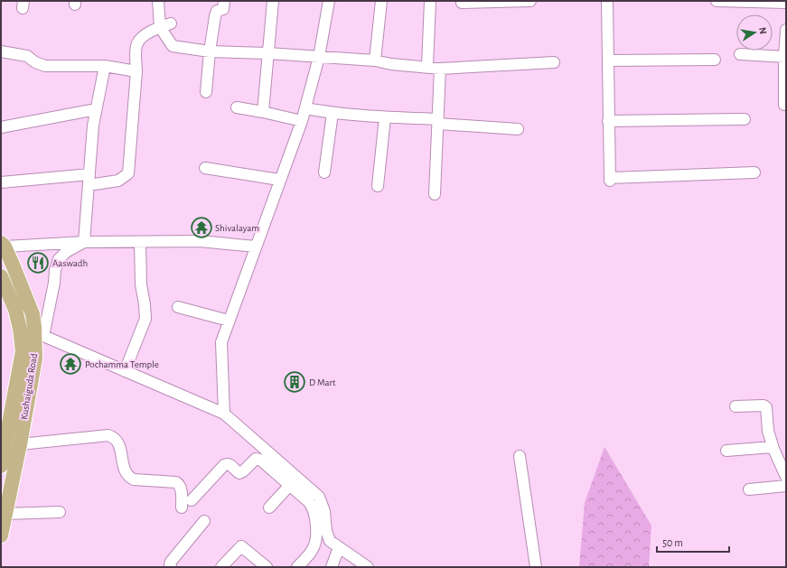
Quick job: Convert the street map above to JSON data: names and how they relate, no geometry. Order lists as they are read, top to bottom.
{
  "streets": {
    "main road": ["Kushaiguda Road"]
  },
  "places": {
    "temple": ["Shivalayam", "Pochamma Temple"],
    "restaurant": ["Aaswadh"],
    "building": ["D Mart"]
  },
  "scale_bar": "50 m",
  "north": "right"
}
